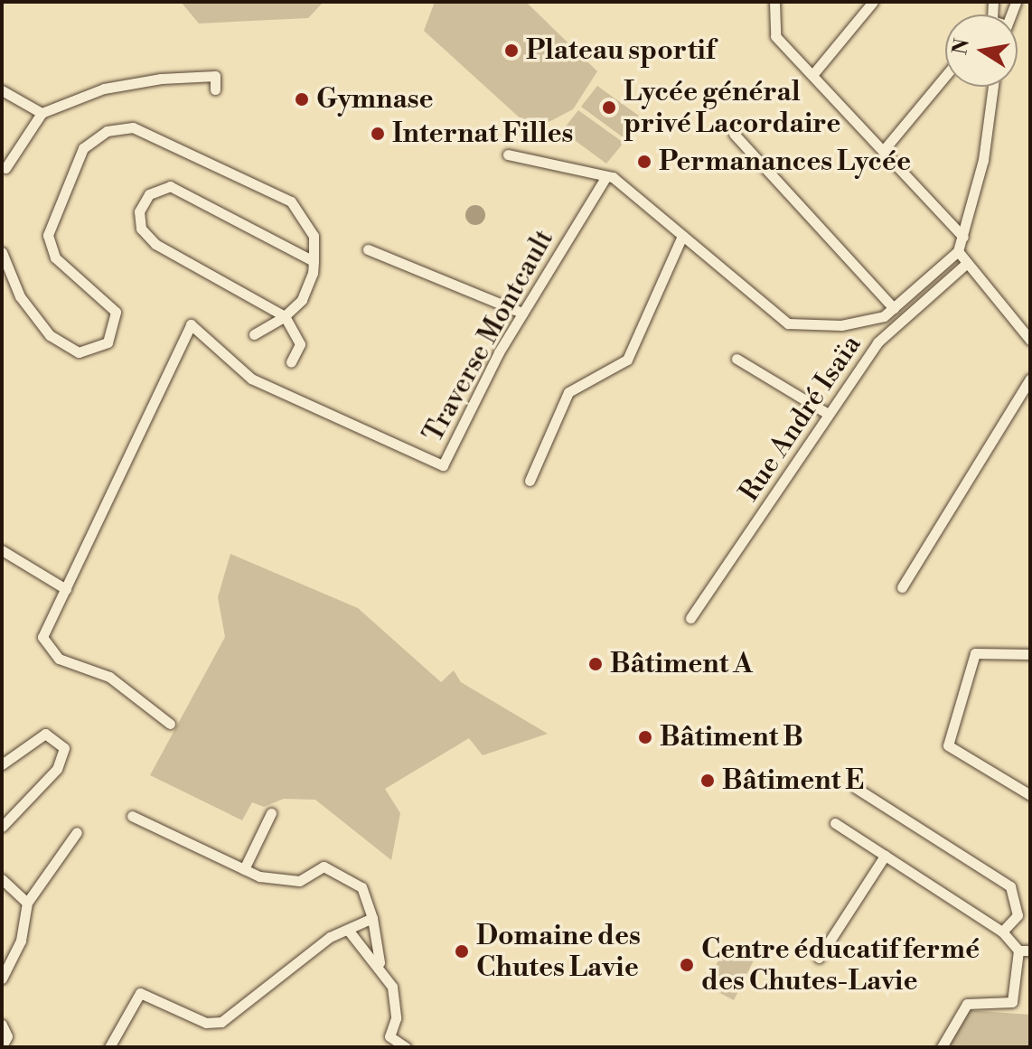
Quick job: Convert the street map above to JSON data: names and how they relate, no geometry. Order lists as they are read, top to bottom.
{
  "streets": {
    "street": ["Traverse Montcault", "Rue André Isaïa"]
  },
  "places": [
    "Plateau sportif",
    "Gymnase",
    "Lycée général privé Lacordaire",
    "Internat Filles",
    "Permanances Lycée",
    "Bâtiment A",
    "Bâtiment B",
    "Bâtiment E",
    "Domaine des Chutes Lavie",
    "Centre éducatif fermé des Chutes-Lavie"
  ],
  "north": "left"
}
